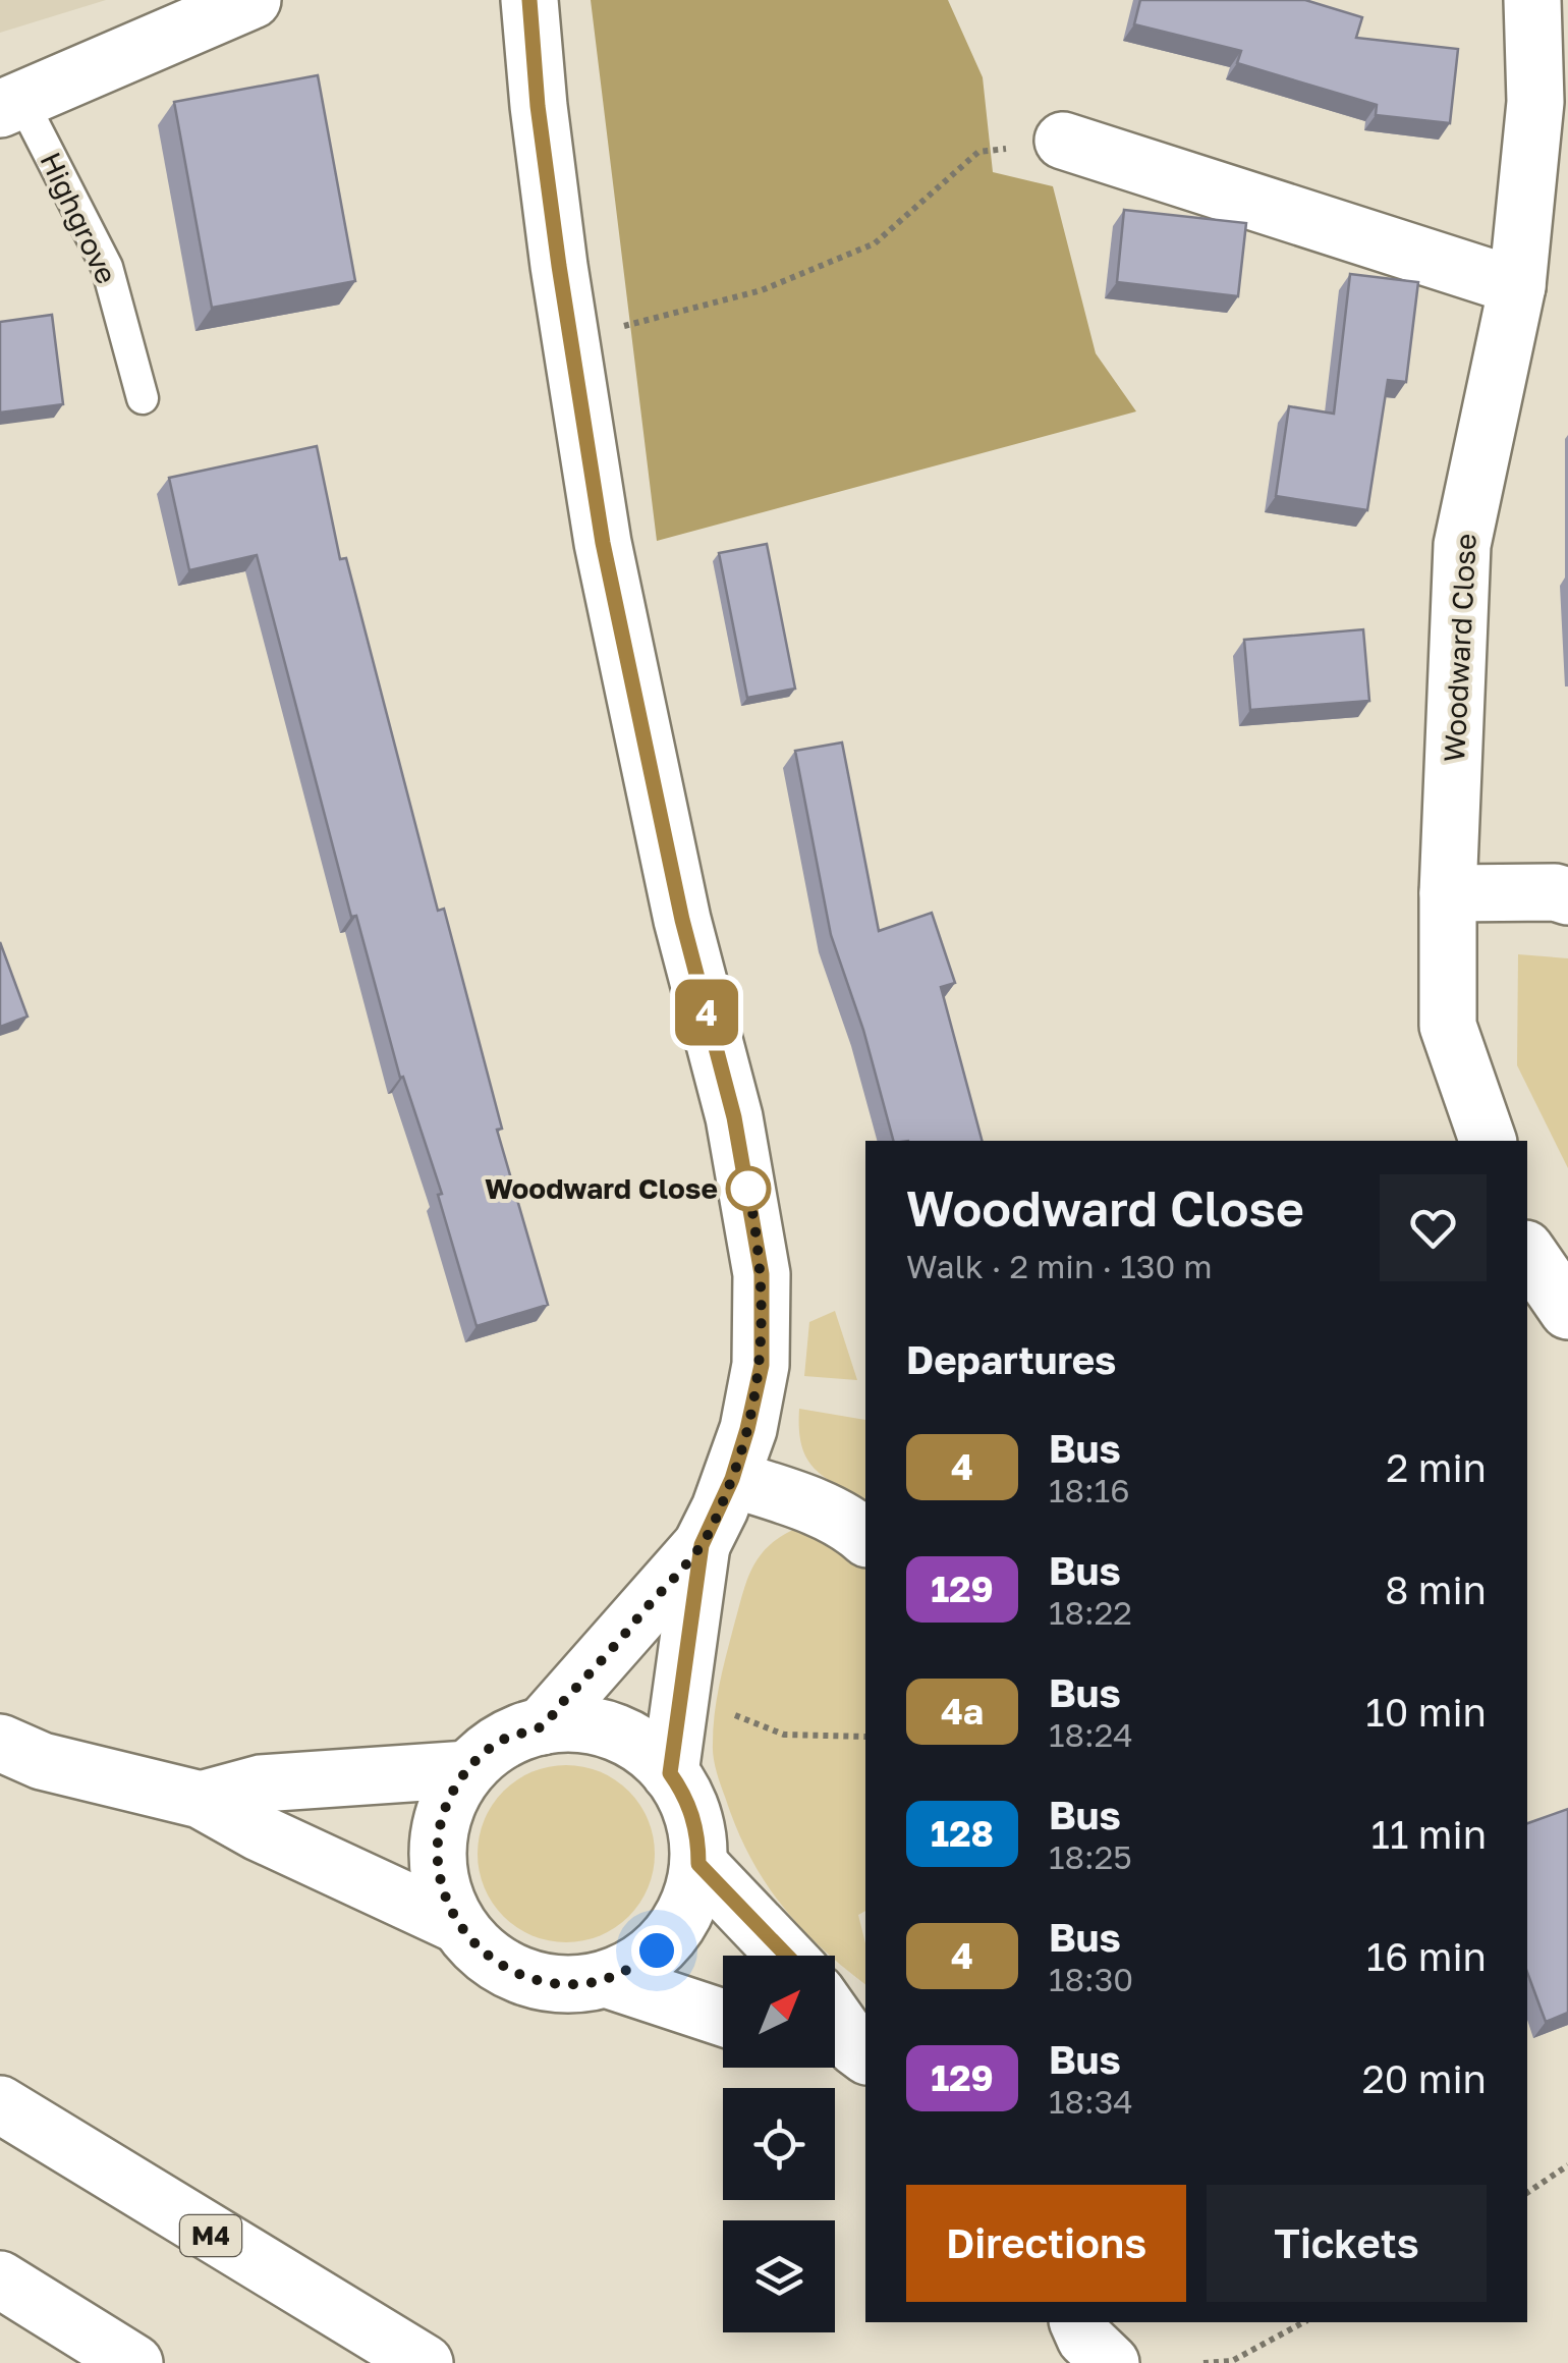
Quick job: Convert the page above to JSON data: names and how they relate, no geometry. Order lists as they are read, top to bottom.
{
  "streets": {
    "main road": ["Woodward Close", "M4"],
    "lane": ["Highgrove"]
  },
  "places": ["Woodward Close"],
  "lines": ["bus line 4"],
  "north": "top right",
  "page": {
    "on_map": "4",
    "heading": [
      ["Woodward Close", "Walk · 2 min · 130 m"],
      "Departures"
    ],
    "list": [
      {
        "mark": "4",
        "name": "Bus",
        "note": "18:16",
        "value": "2 min"
      },
      {
        "mark": "129",
        "name": "Bus",
        "note": "18:22",
        "value": "8 min"
      },
      {
        "mark": "4a",
        "name": "Bus",
        "note": "18:24",
        "value": "10 min"
      },
      {
        "mark": "128",
        "name": "Bus",
        "note": "18:25",
        "value": "11 min"
      },
      {
        "mark": "4",
        "name": "Bus",
        "note": "18:30",
        "value": "16 min"
      },
      {
        "mark": "129",
        "name": "Bus",
        "note": "18:34",
        "value": "20 min"
      }
    ],
    "buttons": ["Directions", "Tickets"]
  }
}
